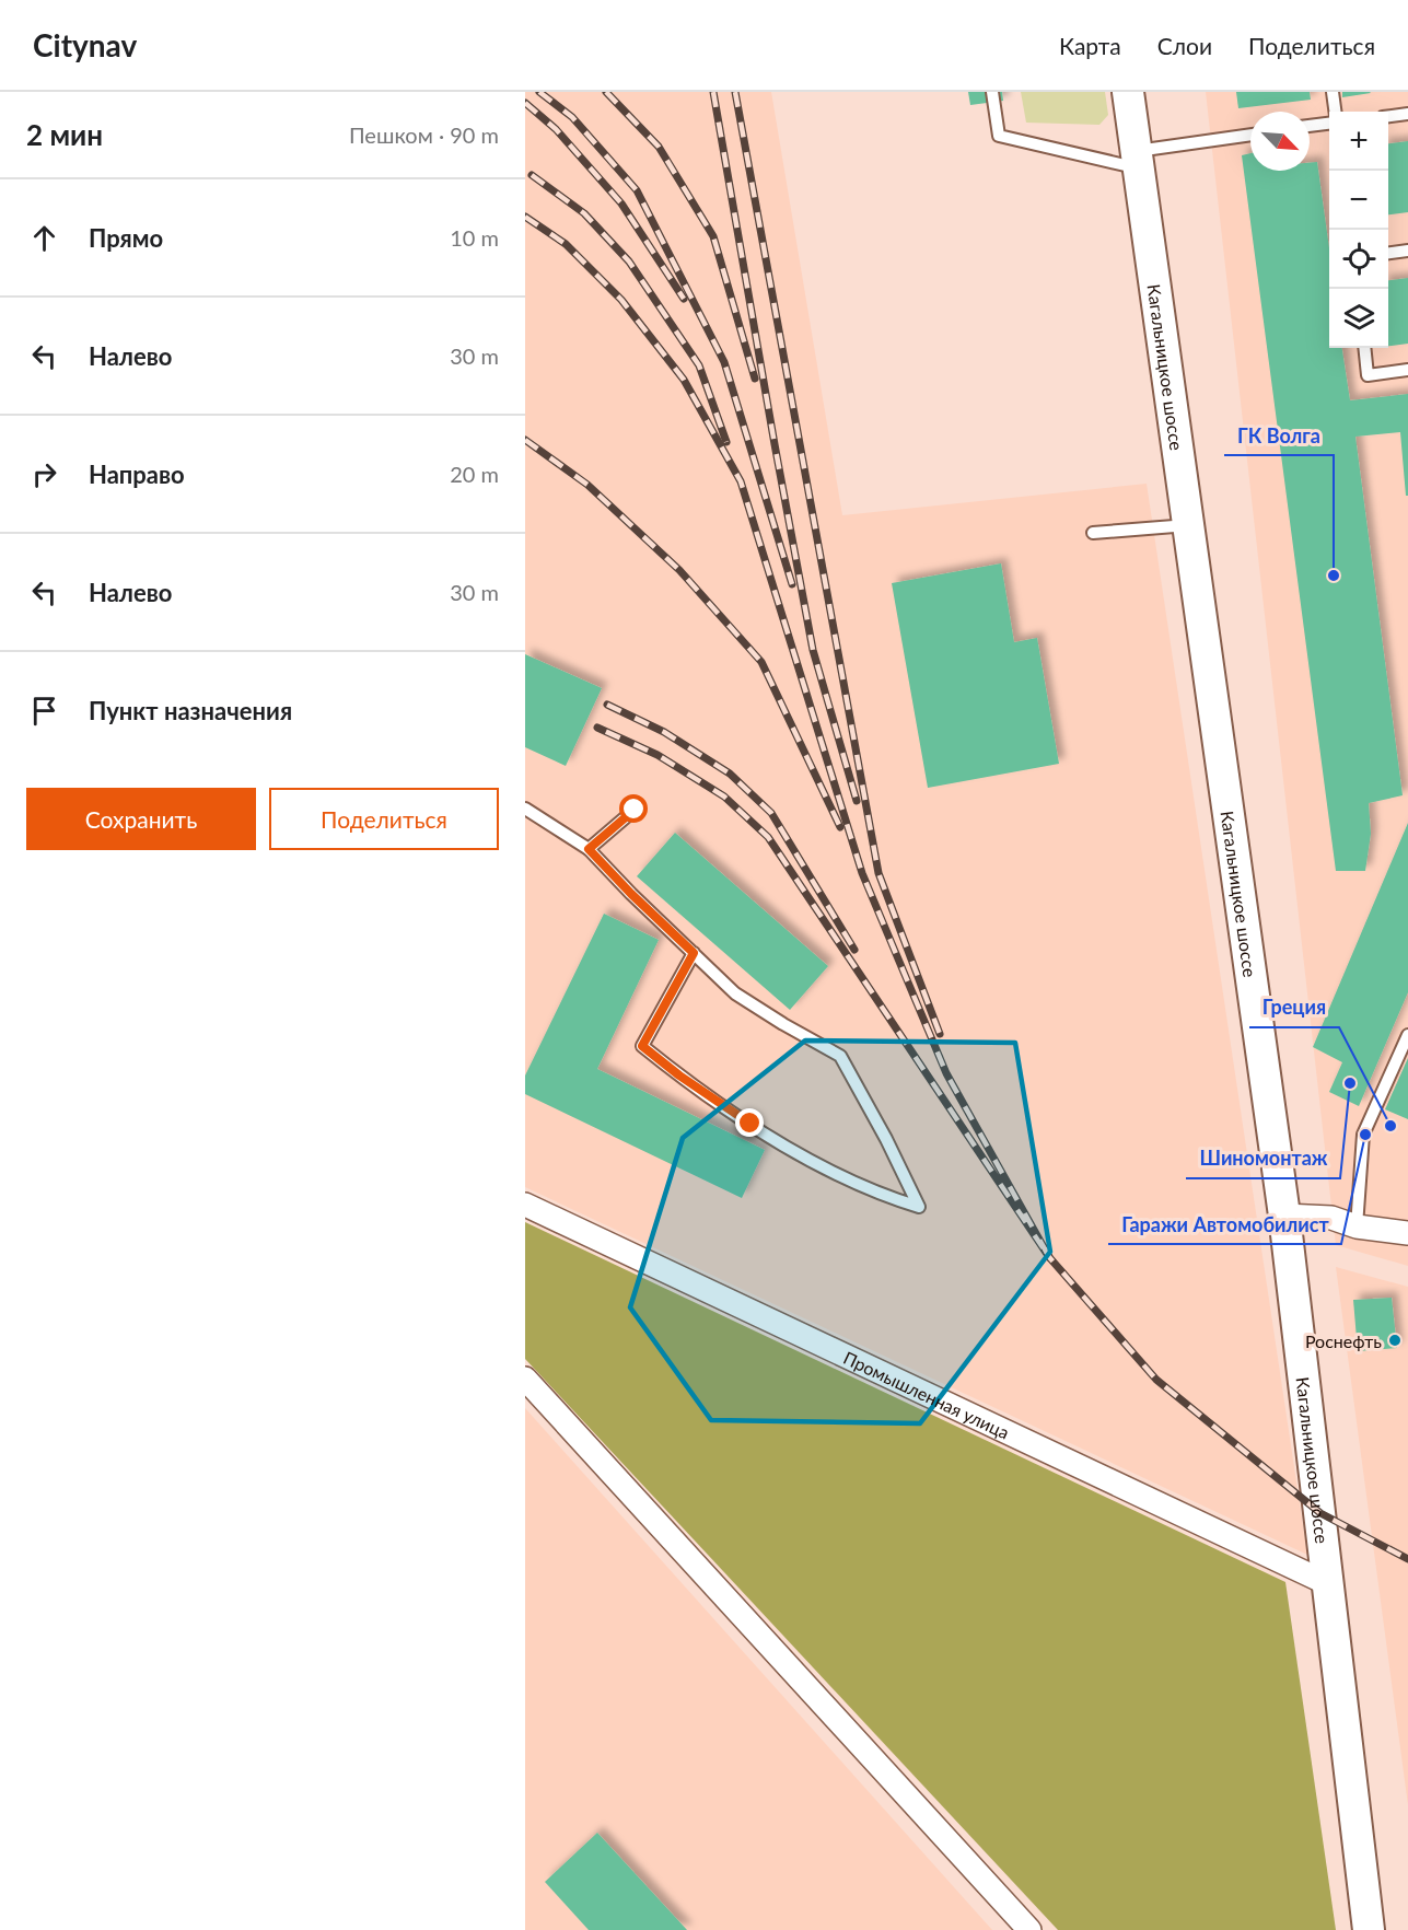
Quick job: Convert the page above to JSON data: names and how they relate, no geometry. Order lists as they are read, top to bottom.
{
  "streets": {
    "main road": ["Кагальницкое шоссе"],
    "street": ["Промышленная улица"]
  },
  "crossings": [
    ["Кагальницкое шоссе", "Промышленная улица"]
  ],
  "places": [
    "ГК Волга",
    "Шиномонтаж",
    "Греция",
    "Гаражи Автомобилист",
    "Роснефть"
  ],
  "north": "bottom right",
  "page": {
    "header": "Citynav",
    "nav": ["Карта", "Слои", "Поделиться"],
    "heading": ["2 мин", "Пешком · 90 m"],
    "map_buttons": ["+", "−"],
    "list": [
      ["Прямо", "10 m"],
      ["Налево", "30 m"],
      ["Направо", "20 m"],
      ["Налево", "30 m"],
      "Пункт назначения"
    ],
    "buttons": ["Сохранить", "Поделиться"]
  }
}
